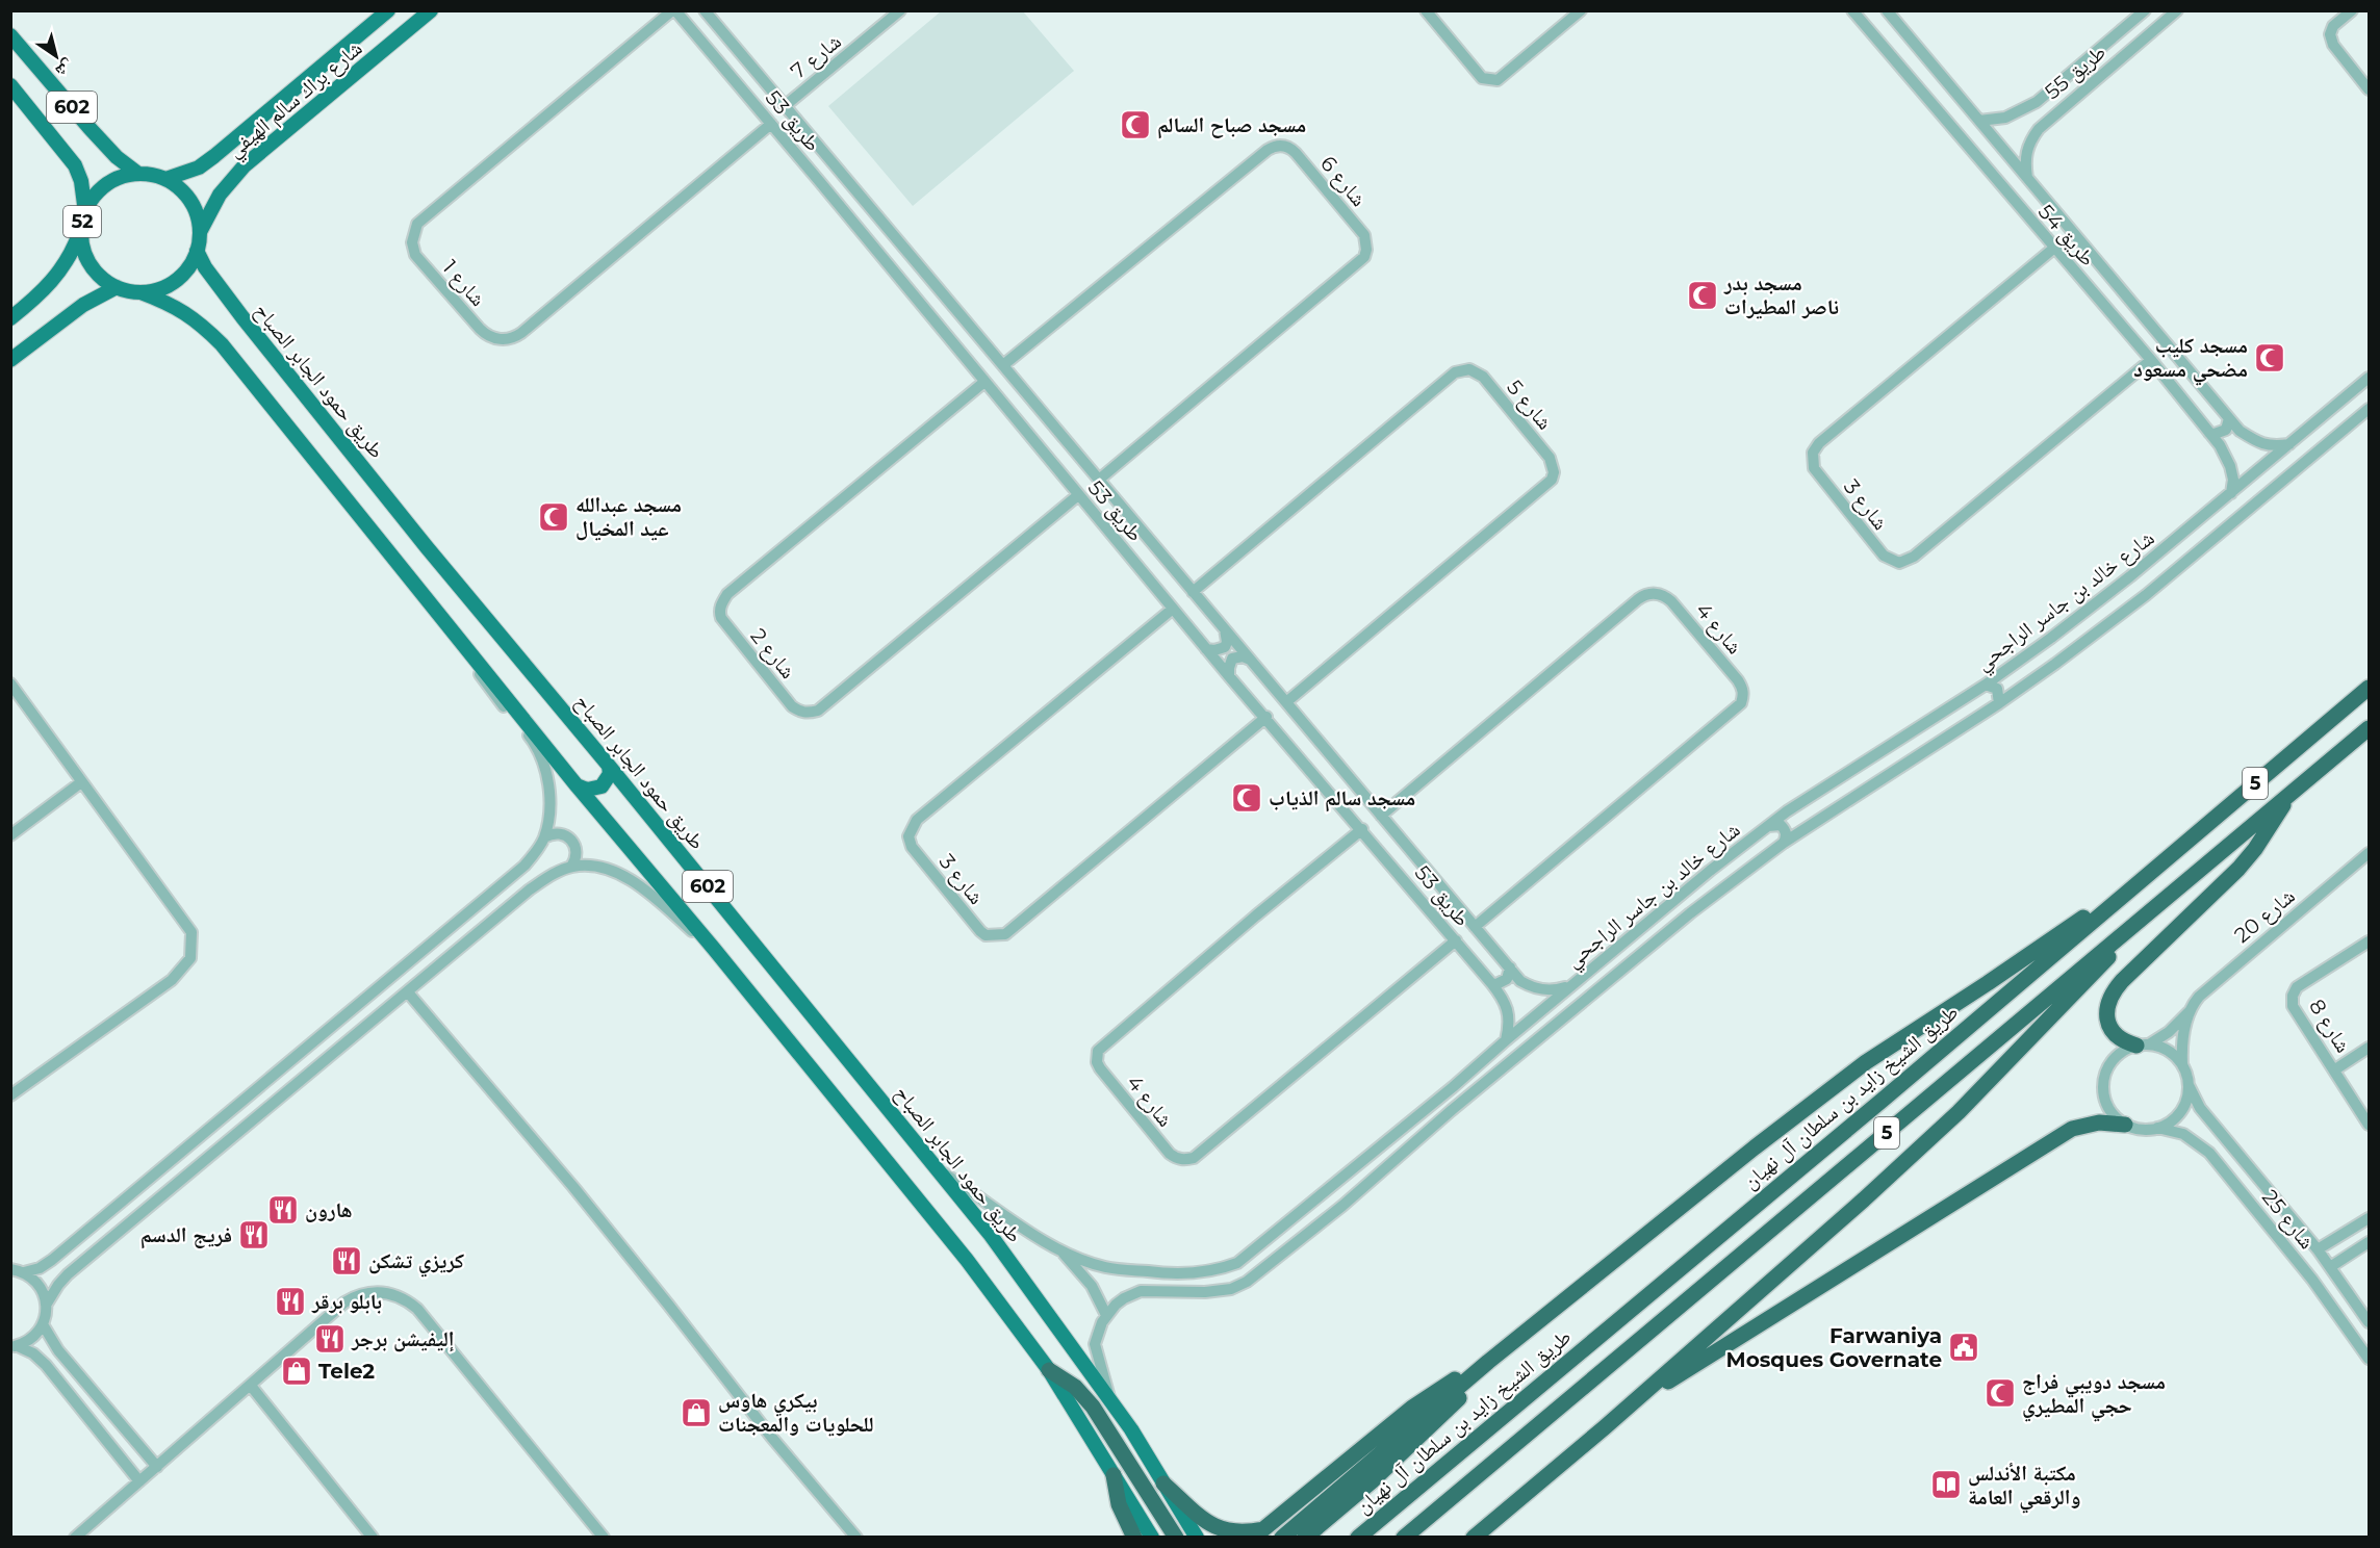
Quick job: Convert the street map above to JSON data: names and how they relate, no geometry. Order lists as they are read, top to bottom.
{
  "streets": {
    "highway": ["5", "طريق الشيخ زايد بن سلطان آل نهيان"],
    "main road": [
      "شارع براك سالم الهيفي",
      "602",
      "52",
      "طريق حمود الجابر الصباح"
    ],
    "street": [
      "شارع 7",
      "طريق 55",
      "طريق 53",
      "شارع 6",
      "طريق 54",
      "شارع 1",
      "شارع 5",
      "شارع 3",
      "شارع خالد بن جاسر الراجحي",
      "شارع 4",
      "شارع 2",
      "شارع 20",
      "شارع 8",
      "شارع 25"
    ]
  },
  "crossings": [
    ["شارع 7", "طريق 53"],
    ["طريق 55", "طريق 54"],
    ["شارع براك سالم الهيفي", "602"],
    ["شارع براك سالم الهيفي", "52"],
    ["شارع براك سالم الهيفي", "طريق حمود الجابر الصباح"],
    ["602", "52"],
    ["602", "طريق حمود الجابر الصباح"],
    ["طريق 53", "شارع 6"],
    ["طريق 53", "شارع 1"],
    ["طريق 53", "شارع 5"],
    ["طريق 53", "شارع 3"],
    ["طريق 53", "شارع خالد بن جاسر الراجحي"],
    ["طريق 53", "شارع 4"],
    ["طريق 53", "شارع 2"],
    ["52", "طريق حمود الجابر الصباح"],
    ["طريق 54", "شارع 3"],
    ["طريق 54", "شارع خالد بن جاسر الراجحي"],
    ["طريق حمود الجابر الصباح", "شارع خالد بن جاسر الراجحي"],
    ["شارع 20", "شارع 25"]
  ],
  "places": {
    "mosque": [
      "مسجد صباح السالم",
      "مسجد بدر ناصر المطيرات",
      "مسجد كليب مضحي مسعود",
      "مسجد عبدالله عيد المخيال",
      "مسجد سالم الذياب",
      "مسجد دويبي فراج حجي المطيري"
    ],
    "restaurant": [
      "هارون",
      "فريج الدسم",
      "كريزي تشكن",
      "بابلو برقر",
      "إليفيشن برجر"
    ],
    "public building": ["Farwaniya Mosques Governate"],
    "shop": ["Tele2", "بيكري هاوس للحلويات والمعجنات"],
    "library": ["مكتبة الأندلس والرقعي العامة"]
  },
  "north": "bottom right"
}
